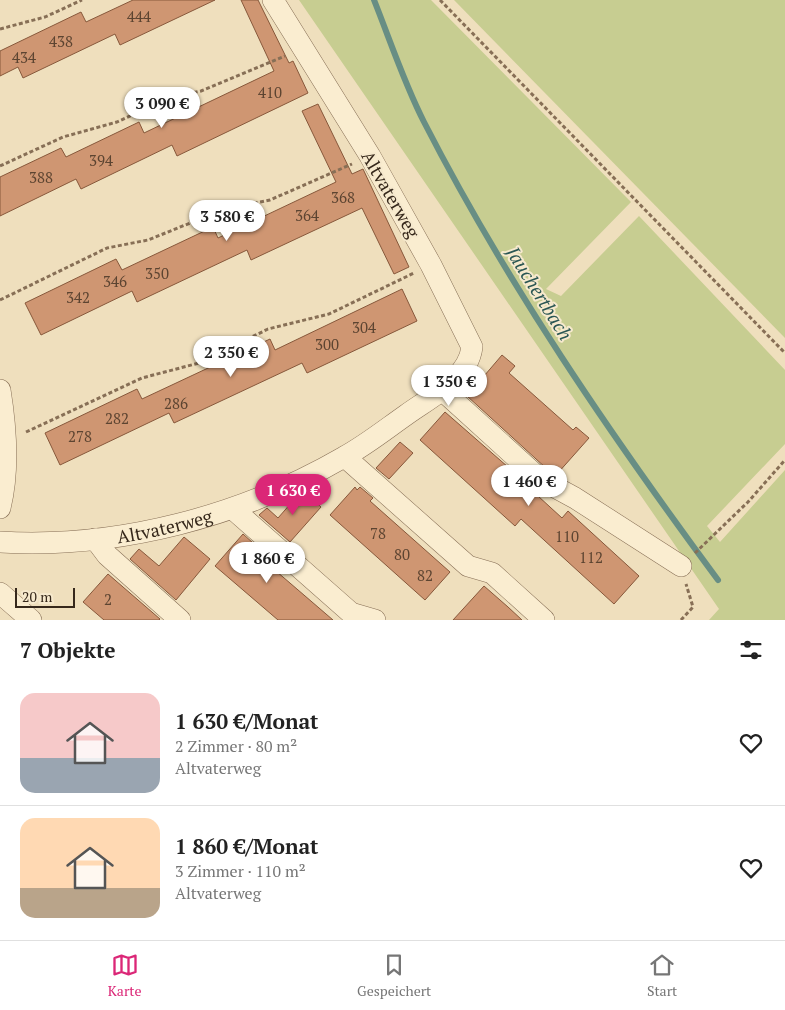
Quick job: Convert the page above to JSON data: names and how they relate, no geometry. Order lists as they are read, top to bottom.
{
  "streets": {
    "street": ["Altvaterweg"]
  },
  "water": ["Jauchertbach"],
  "house_numbers": [
    "444",
    "438",
    "434",
    "410",
    "394",
    "388",
    "368",
    "364",
    "350",
    "346",
    "342",
    "304",
    "300",
    "286",
    "282",
    "278",
    "78",
    "110",
    "80",
    "112",
    "82",
    "2"
  ],
  "scale_bar": "20 m",
  "page": {
    "price": [
      "3 090 €",
      "3 580 €",
      "2 350 €",
      "1 350 €",
      "1 460 €",
      "1 630 €",
      "1 860 €"
    ],
    "scale": "20 m",
    "heading": "7 Objekte",
    "list": [
      {
        "name": "1 630 €/Monat",
        "note": "2 Zimmer · 80 m² · Altvaterweg"
      },
      {
        "name": "1 860 €/Monat",
        "note": "3 Zimmer · 110 m² · Altvaterweg"
      }
    ],
    "tabs": ["Karte", "Gespeichert", "Start"]
  }
}
